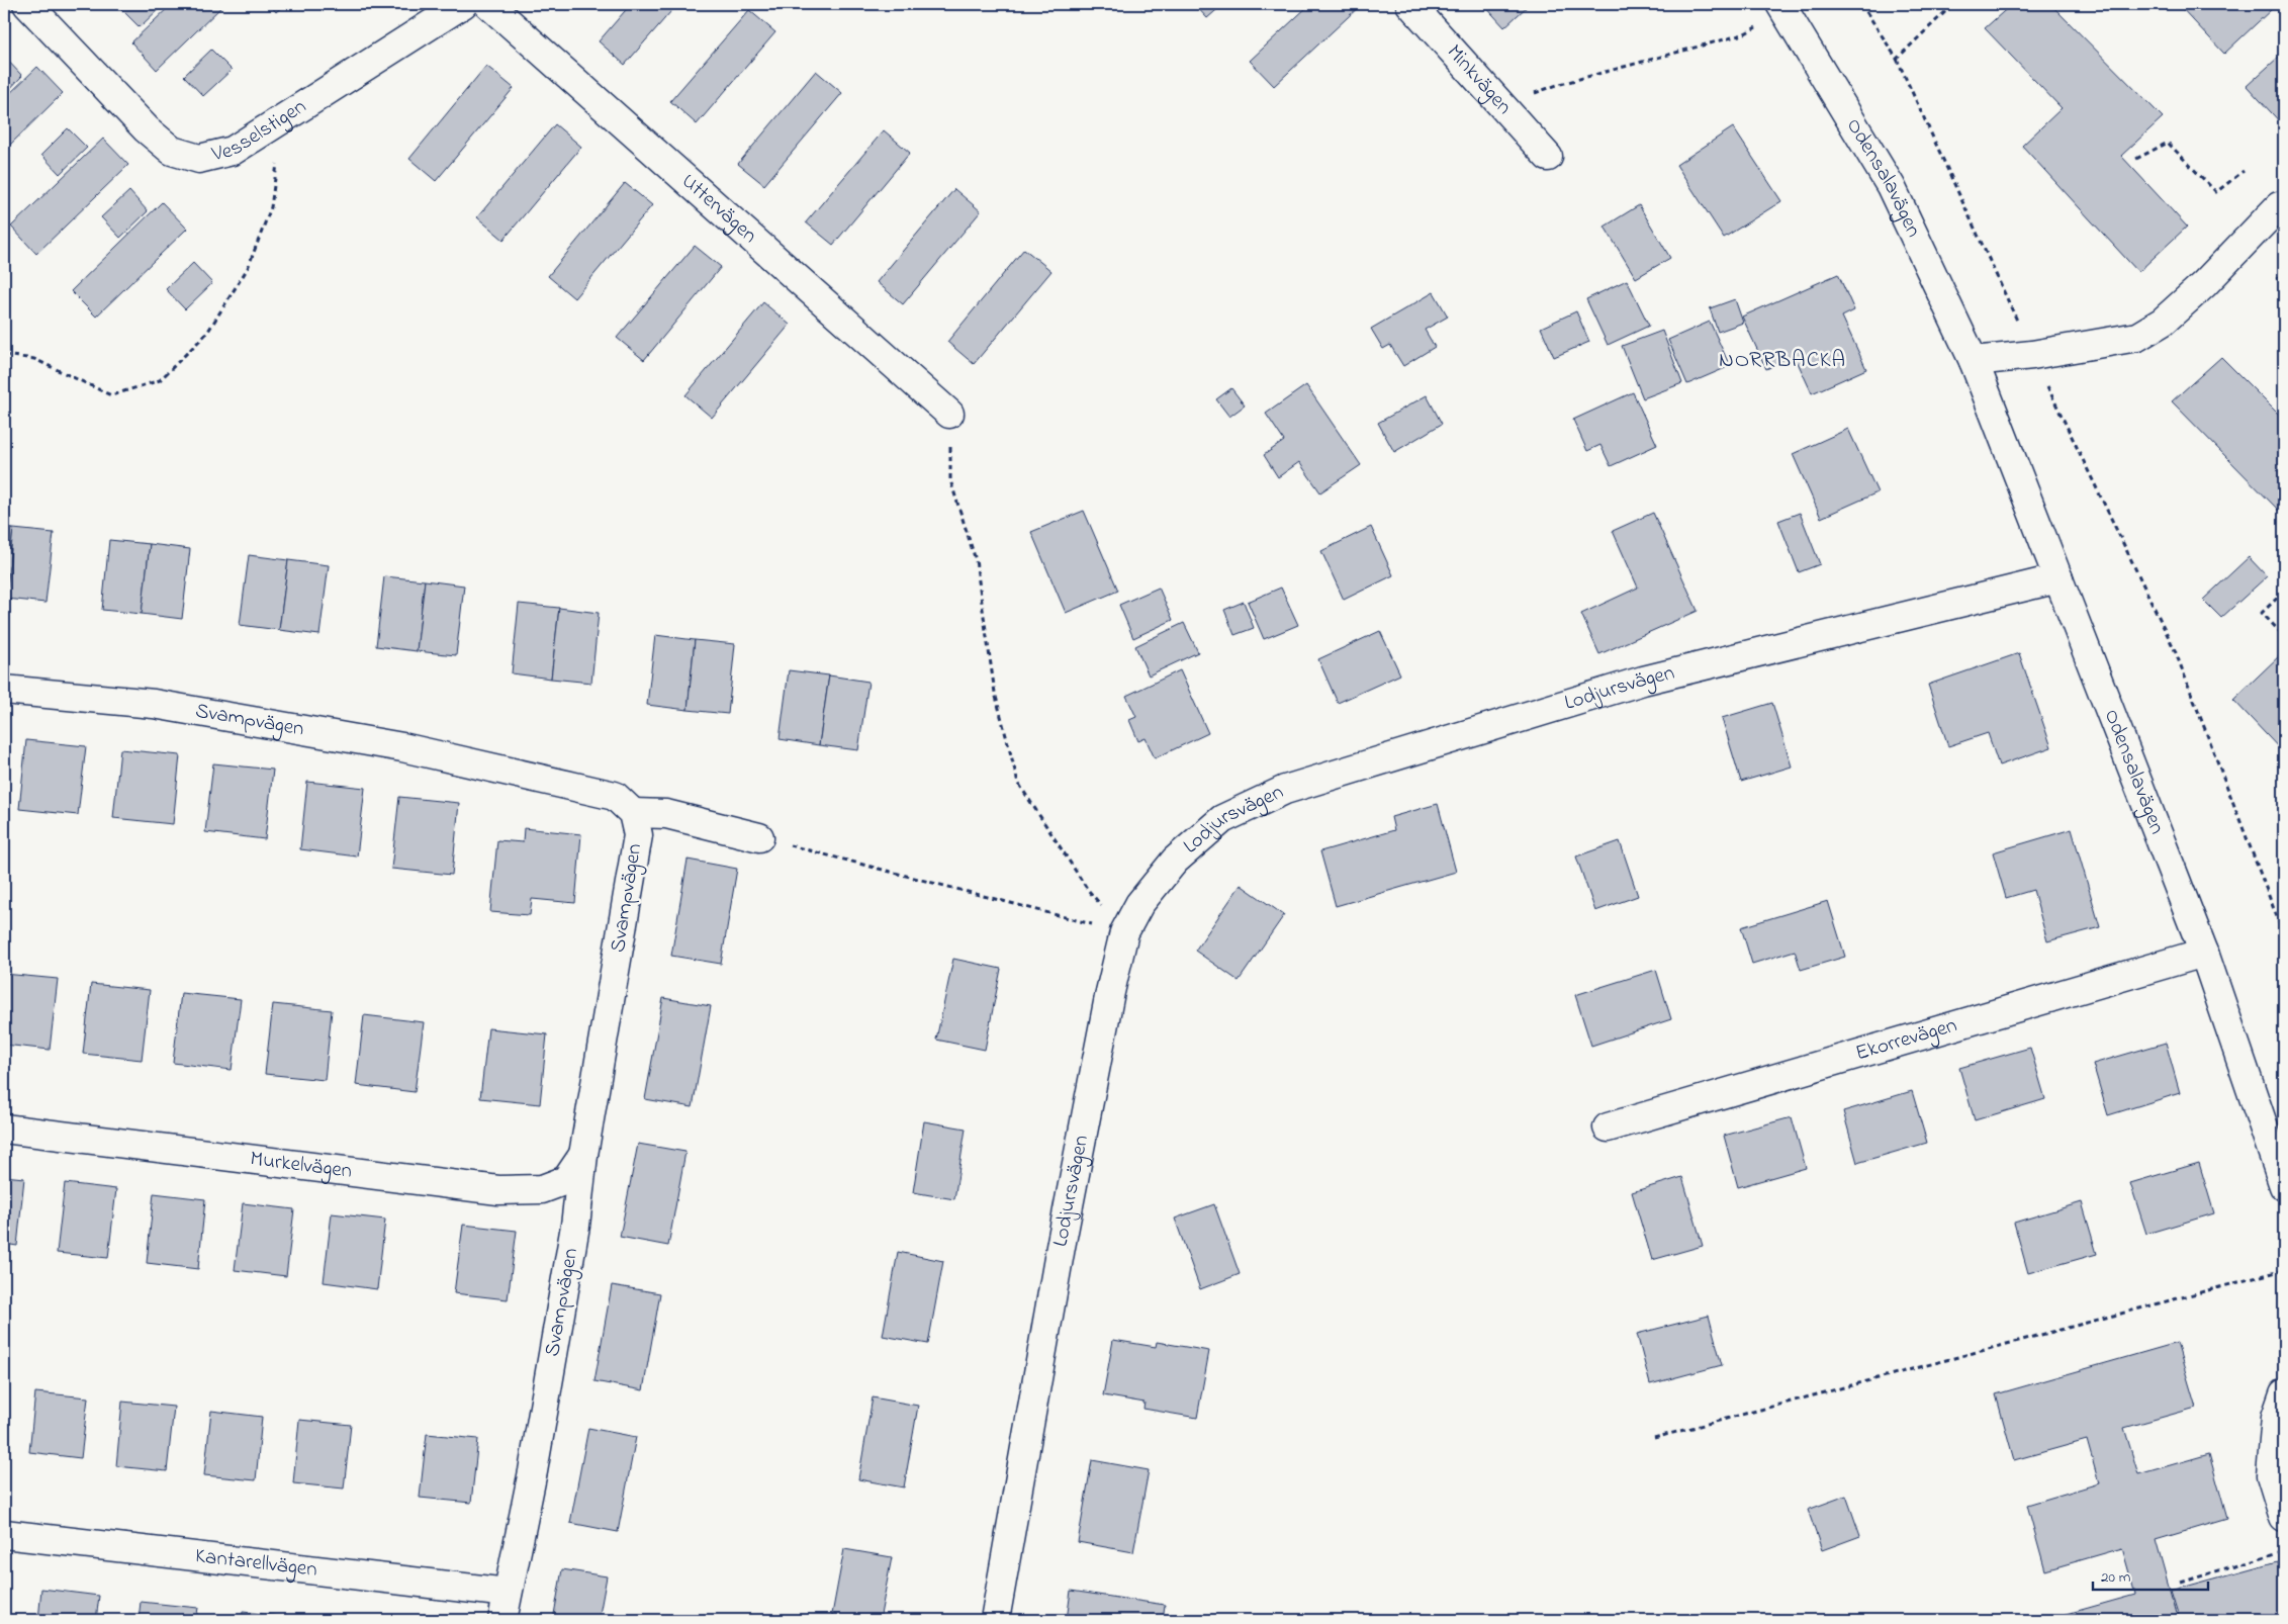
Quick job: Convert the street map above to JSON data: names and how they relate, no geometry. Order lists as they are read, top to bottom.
{
  "streets": {
    "street": [
      "Minkvägen",
      "Vesselstigen",
      "Odensalavägen",
      "Uttervägen",
      "Lodjursvägen",
      "Svampvägen",
      "Ekorrevägen",
      "Murkelvägen",
      "Kantarellvägen"
    ]
  },
  "crossings": [
    ["Odensalavägen", "Lodjursvägen"],
    ["Odensalavägen", "Ekorrevägen"],
    ["Svampvägen", "Murkelvägen"],
    ["Svampvägen", "Kantarellvägen"]
  ],
  "districts": ["NORRBACKA"],
  "scale_bar": "20 m"
}
